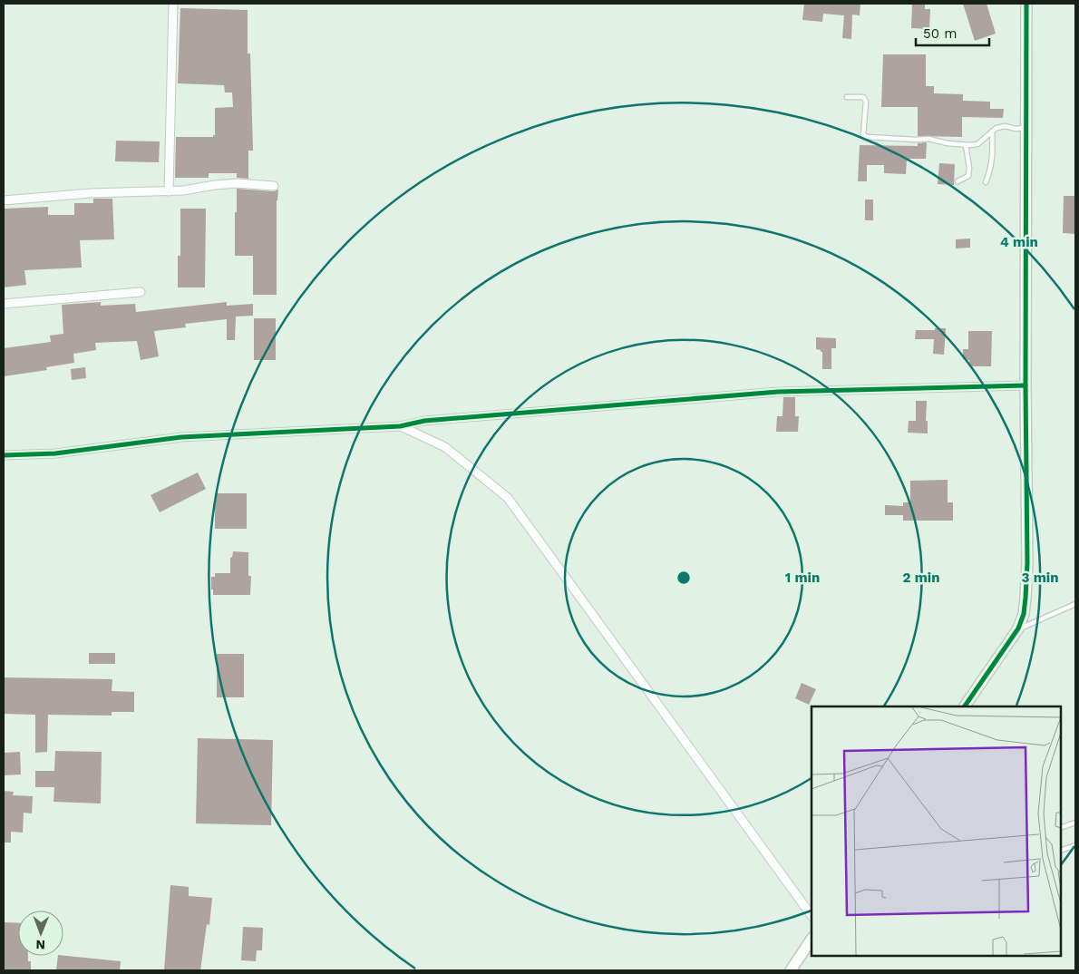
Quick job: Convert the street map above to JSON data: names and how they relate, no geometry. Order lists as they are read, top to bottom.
{
  "scale_bar": "50 m",
  "north": "bottom",
  "rings": [
    "4 min",
    "1 min",
    "2 min",
    "3 min"
  ]
}
